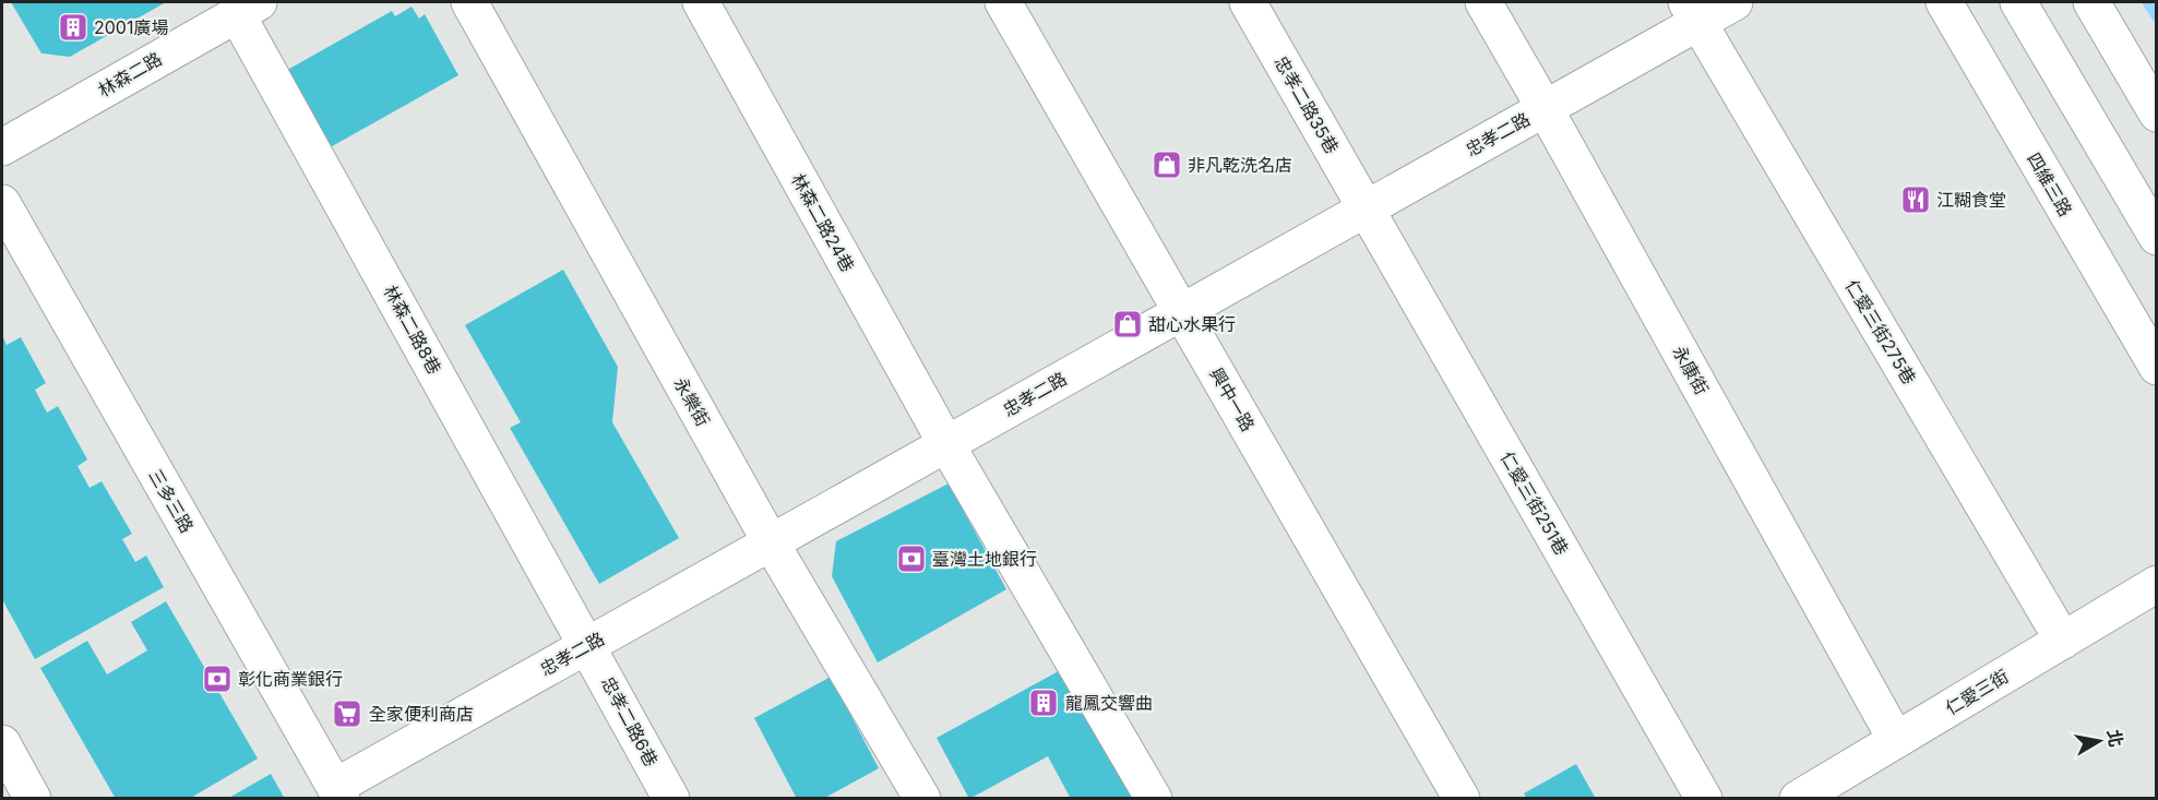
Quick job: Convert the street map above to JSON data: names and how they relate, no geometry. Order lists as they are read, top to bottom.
{
  "streets": {
    "street": [
      "林森二路",
      "忠孝二路35巷",
      "忠孝二路",
      "四維三路",
      "林森二路24巷",
      "林森二路8巷",
      "仁愛三街275巷",
      "永康街",
      "興中一路",
      "永樂街",
      "三多三路",
      "仁愛三街251巷",
      "仁愛三街",
      "忠孝二路6巷"
    ]
  },
  "crossings": [
    ["林森二路", "林森二路8巷"],
    ["忠孝二路35巷", "忠孝二路"],
    ["忠孝二路35巷", "仁愛三街251巷"],
    ["忠孝二路", "林森二路24巷"],
    ["忠孝二路", "林森二路8巷"],
    ["忠孝二路", "仁愛三街275巷"],
    ["忠孝二路", "永康街"],
    ["忠孝二路", "興中一路"],
    ["忠孝二路", "永樂街"],
    ["忠孝二路", "三多三路"],
    ["忠孝二路", "仁愛三街251巷"],
    ["忠孝二路", "忠孝二路6巷"],
    ["林森二路8巷", "忠孝二路6巷"],
    ["仁愛三街275巷", "仁愛三街"],
    ["永康街", "仁愛三街"]
  ],
  "places": {
    "building": ["2001廣場", "龍鳳交響曲"],
    "shop": ["非凡乾洗名店", "甜心水果行"],
    "restaurant": ["江糊食堂"],
    "bank": ["臺灣土地銀行", "彰化商業銀行"],
    "supermarket": ["全家便利商店"]
  },
  "north": "right"
}
